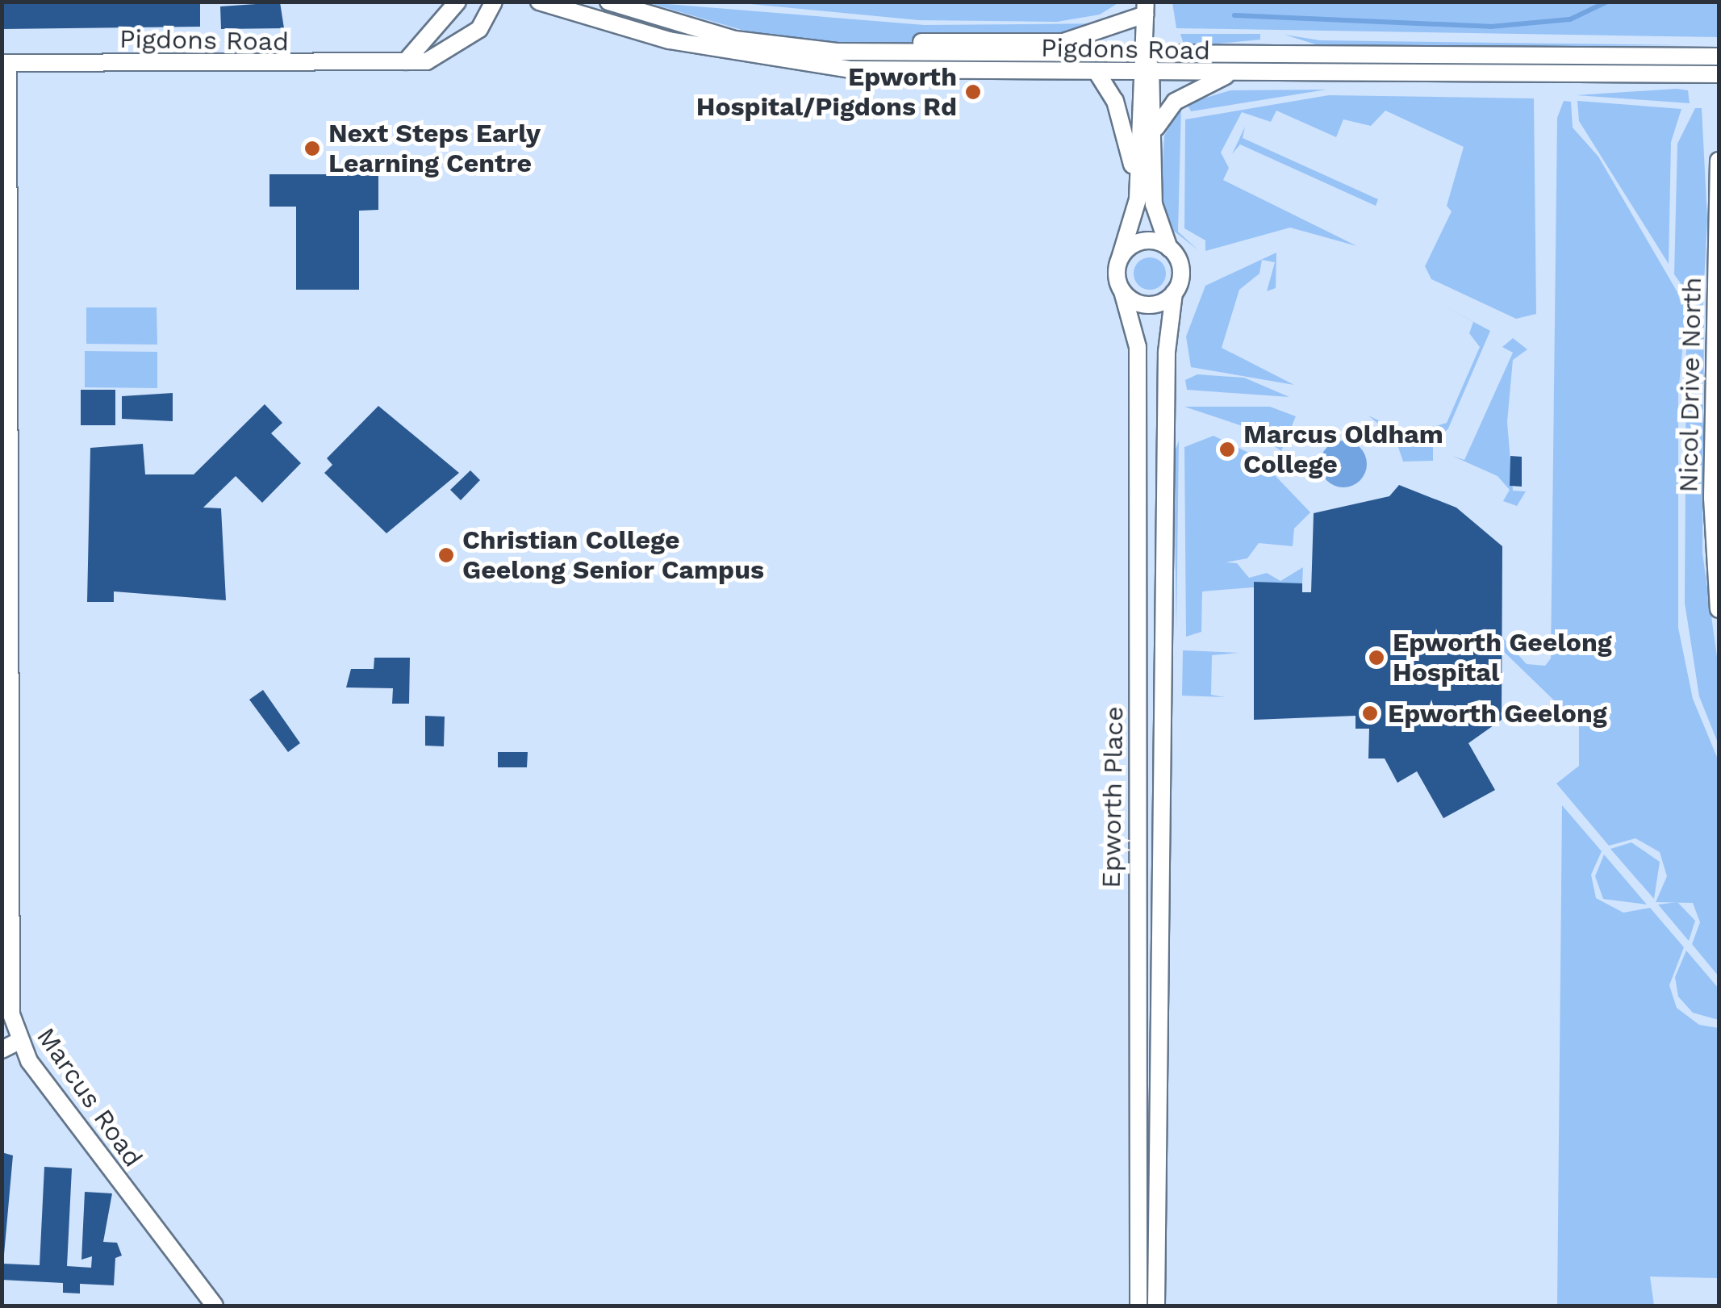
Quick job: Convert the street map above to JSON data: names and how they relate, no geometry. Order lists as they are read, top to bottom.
{
  "streets": {
    "street": [
      "Pigdons Road",
      "Nicol Drive North",
      "Epworth Place",
      "Marcus Road"
    ]
  },
  "crossings": [
    ["Pigdons Road", "Marcus Road"]
  ],
  "places": [
    "Epworth Hospital/Pigdons Rd",
    "Next Steps Early Learning Centre",
    "Marcus Oldham College",
    "Christian College Geelong Senior Campus",
    "Epworth Geelong Hospital",
    "Epworth Geelong"
  ]
}
